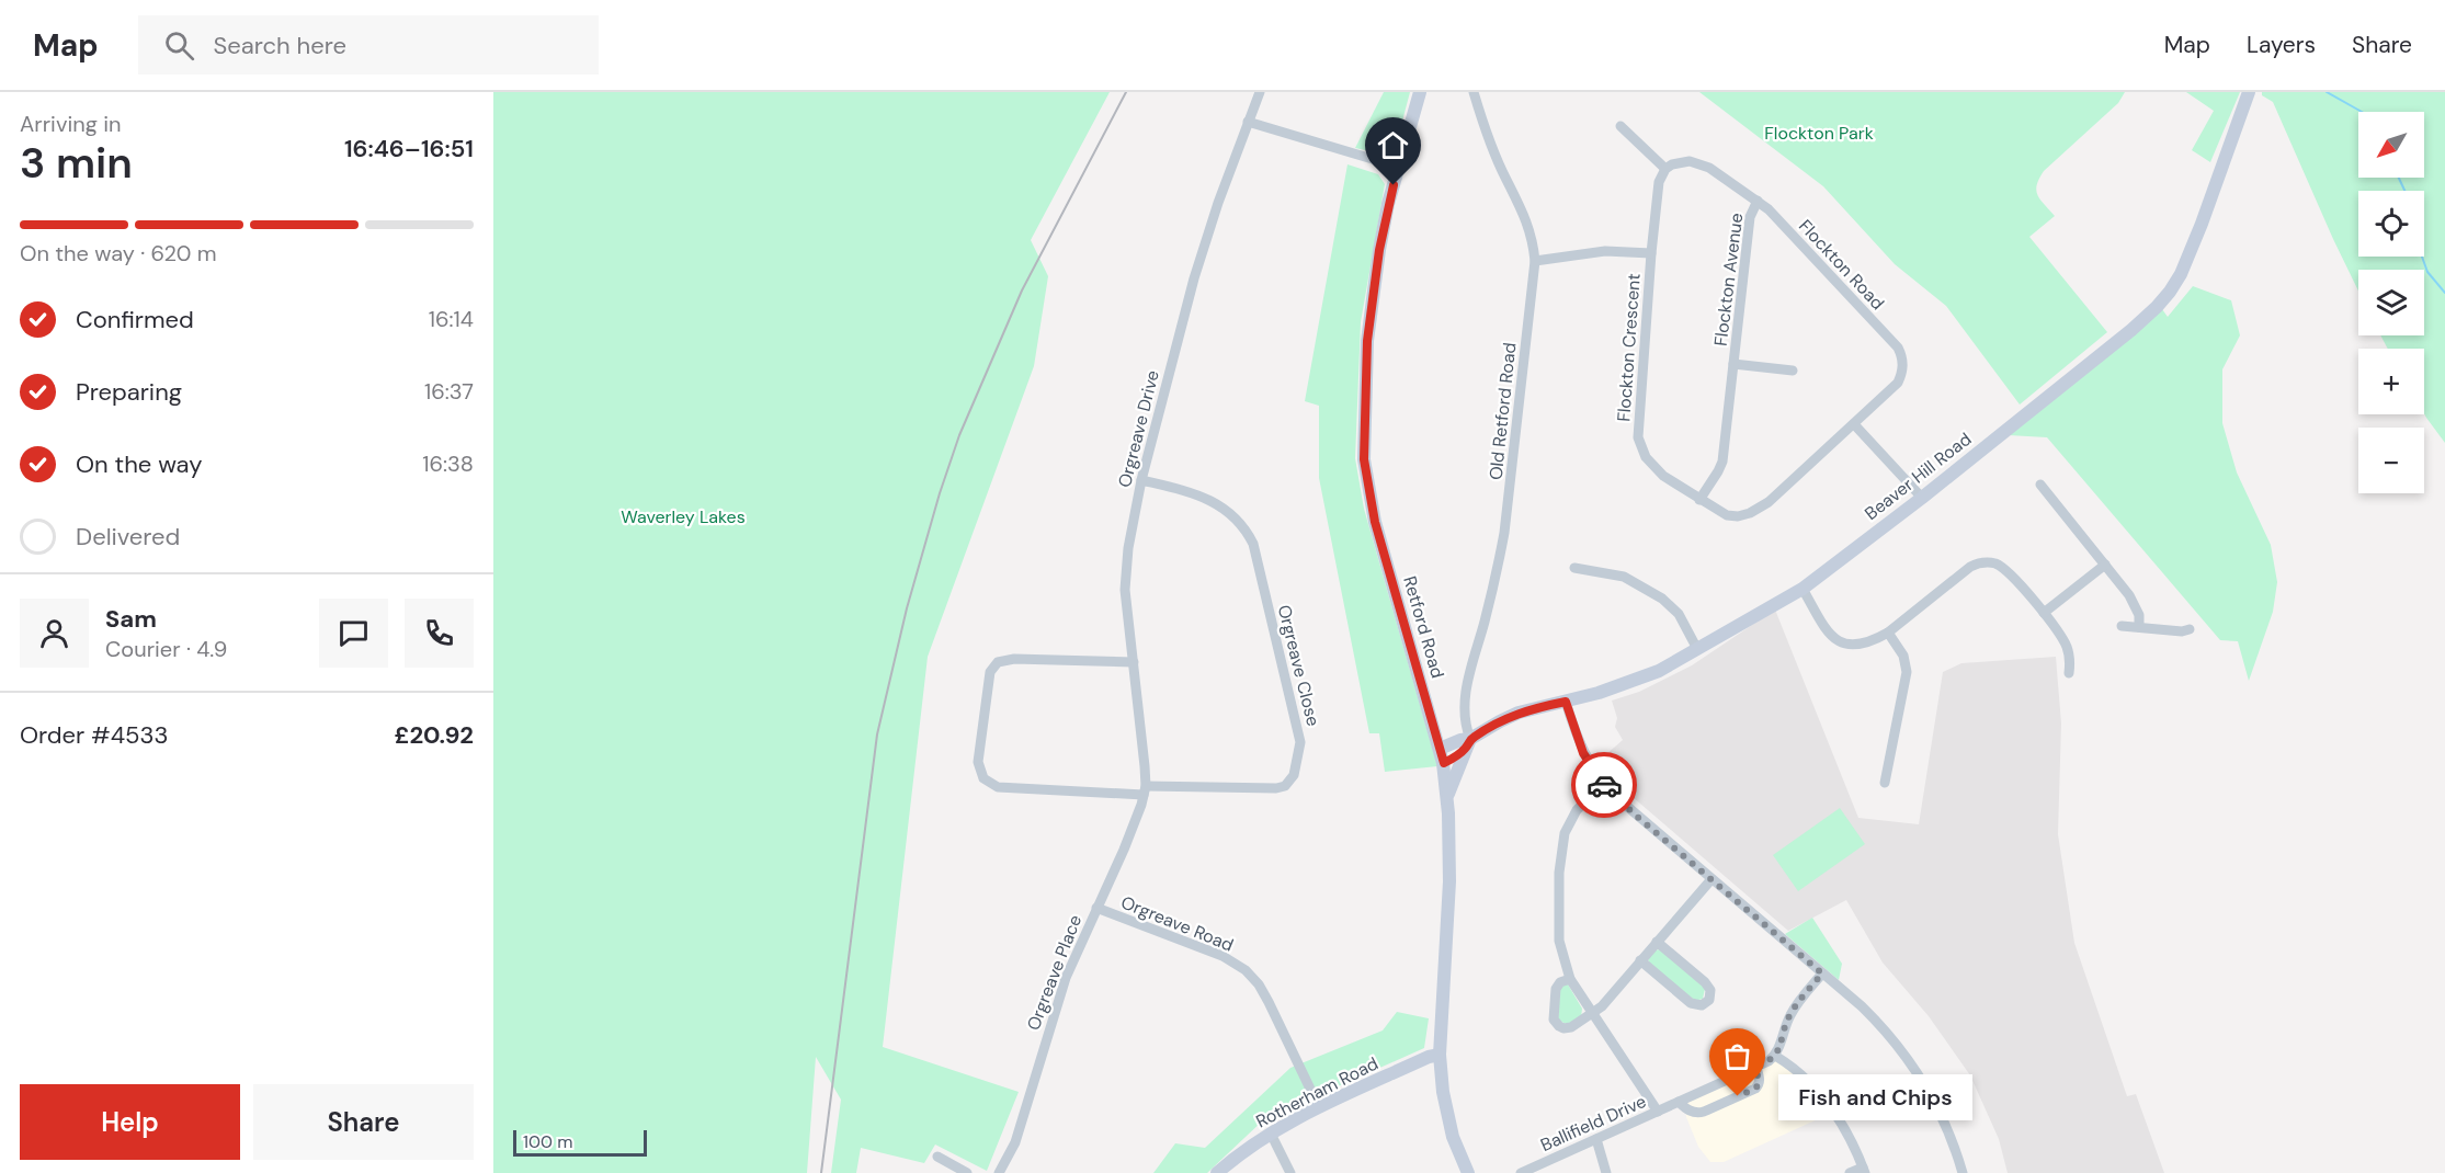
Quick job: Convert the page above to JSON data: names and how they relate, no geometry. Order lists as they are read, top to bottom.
{
  "streets": {
    "main road": ["Beaver Hill Road", "Retford Road", "Rotherham Road"],
    "street": [
      "Flockton Road",
      "Flockton Avenue",
      "Flockton Crescent",
      "Old Retford Road",
      "Orgreave Drive",
      "Orgreave Close",
      "Orgreave Road",
      "Orgreave Place",
      "Ballifield Drive"
    ]
  },
  "crossings": [
    ["Flockton Road", "Flockton Avenue"],
    ["Flockton Road", "Flockton Crescent"],
    ["Flockton Avenue", "Flockton Crescent"],
    ["Old Retford Road", "Beaver Hill Road"],
    ["Orgreave Drive", "Orgreave Close"],
    ["Orgreave Drive", "Orgreave Place"],
    ["Beaver Hill Road", "Retford Road"],
    ["Retford Road", "Rotherham Road"],
    ["Orgreave Close", "Orgreave Place"],
    ["Orgreave Road", "Orgreave Place"],
    ["Orgreave Road", "Rotherham Road"]
  ],
  "parks": ["Flockton Park", "Waverley Lakes"],
  "places": ["Fish and Chips"],
  "scale_bar": "100 m",
  "north": "bottom left",
  "page": {
    "header": "Map",
    "search": "Search here",
    "nav": ["Map", "Layers", "Share"],
    "heading": ["3 min", "Arriving in", "16:46–16:51"],
    "panel": [
      "Sam",
      "Courier · 4.9",
      "Order #4533",
      "£20.92"
    ],
    "map_buttons": ["+", "−"],
    "bar": "On the way · 620 m",
    "list": [
      ["Confirmed", "16:14"],
      ["Preparing", "16:37"],
      ["On the way", "16:38"],
      "Delivered"
    ],
    "buttons": ["Help", "Share"],
    "bubble": "Fish and Chips",
    "scale": "100 m"
  }
}
